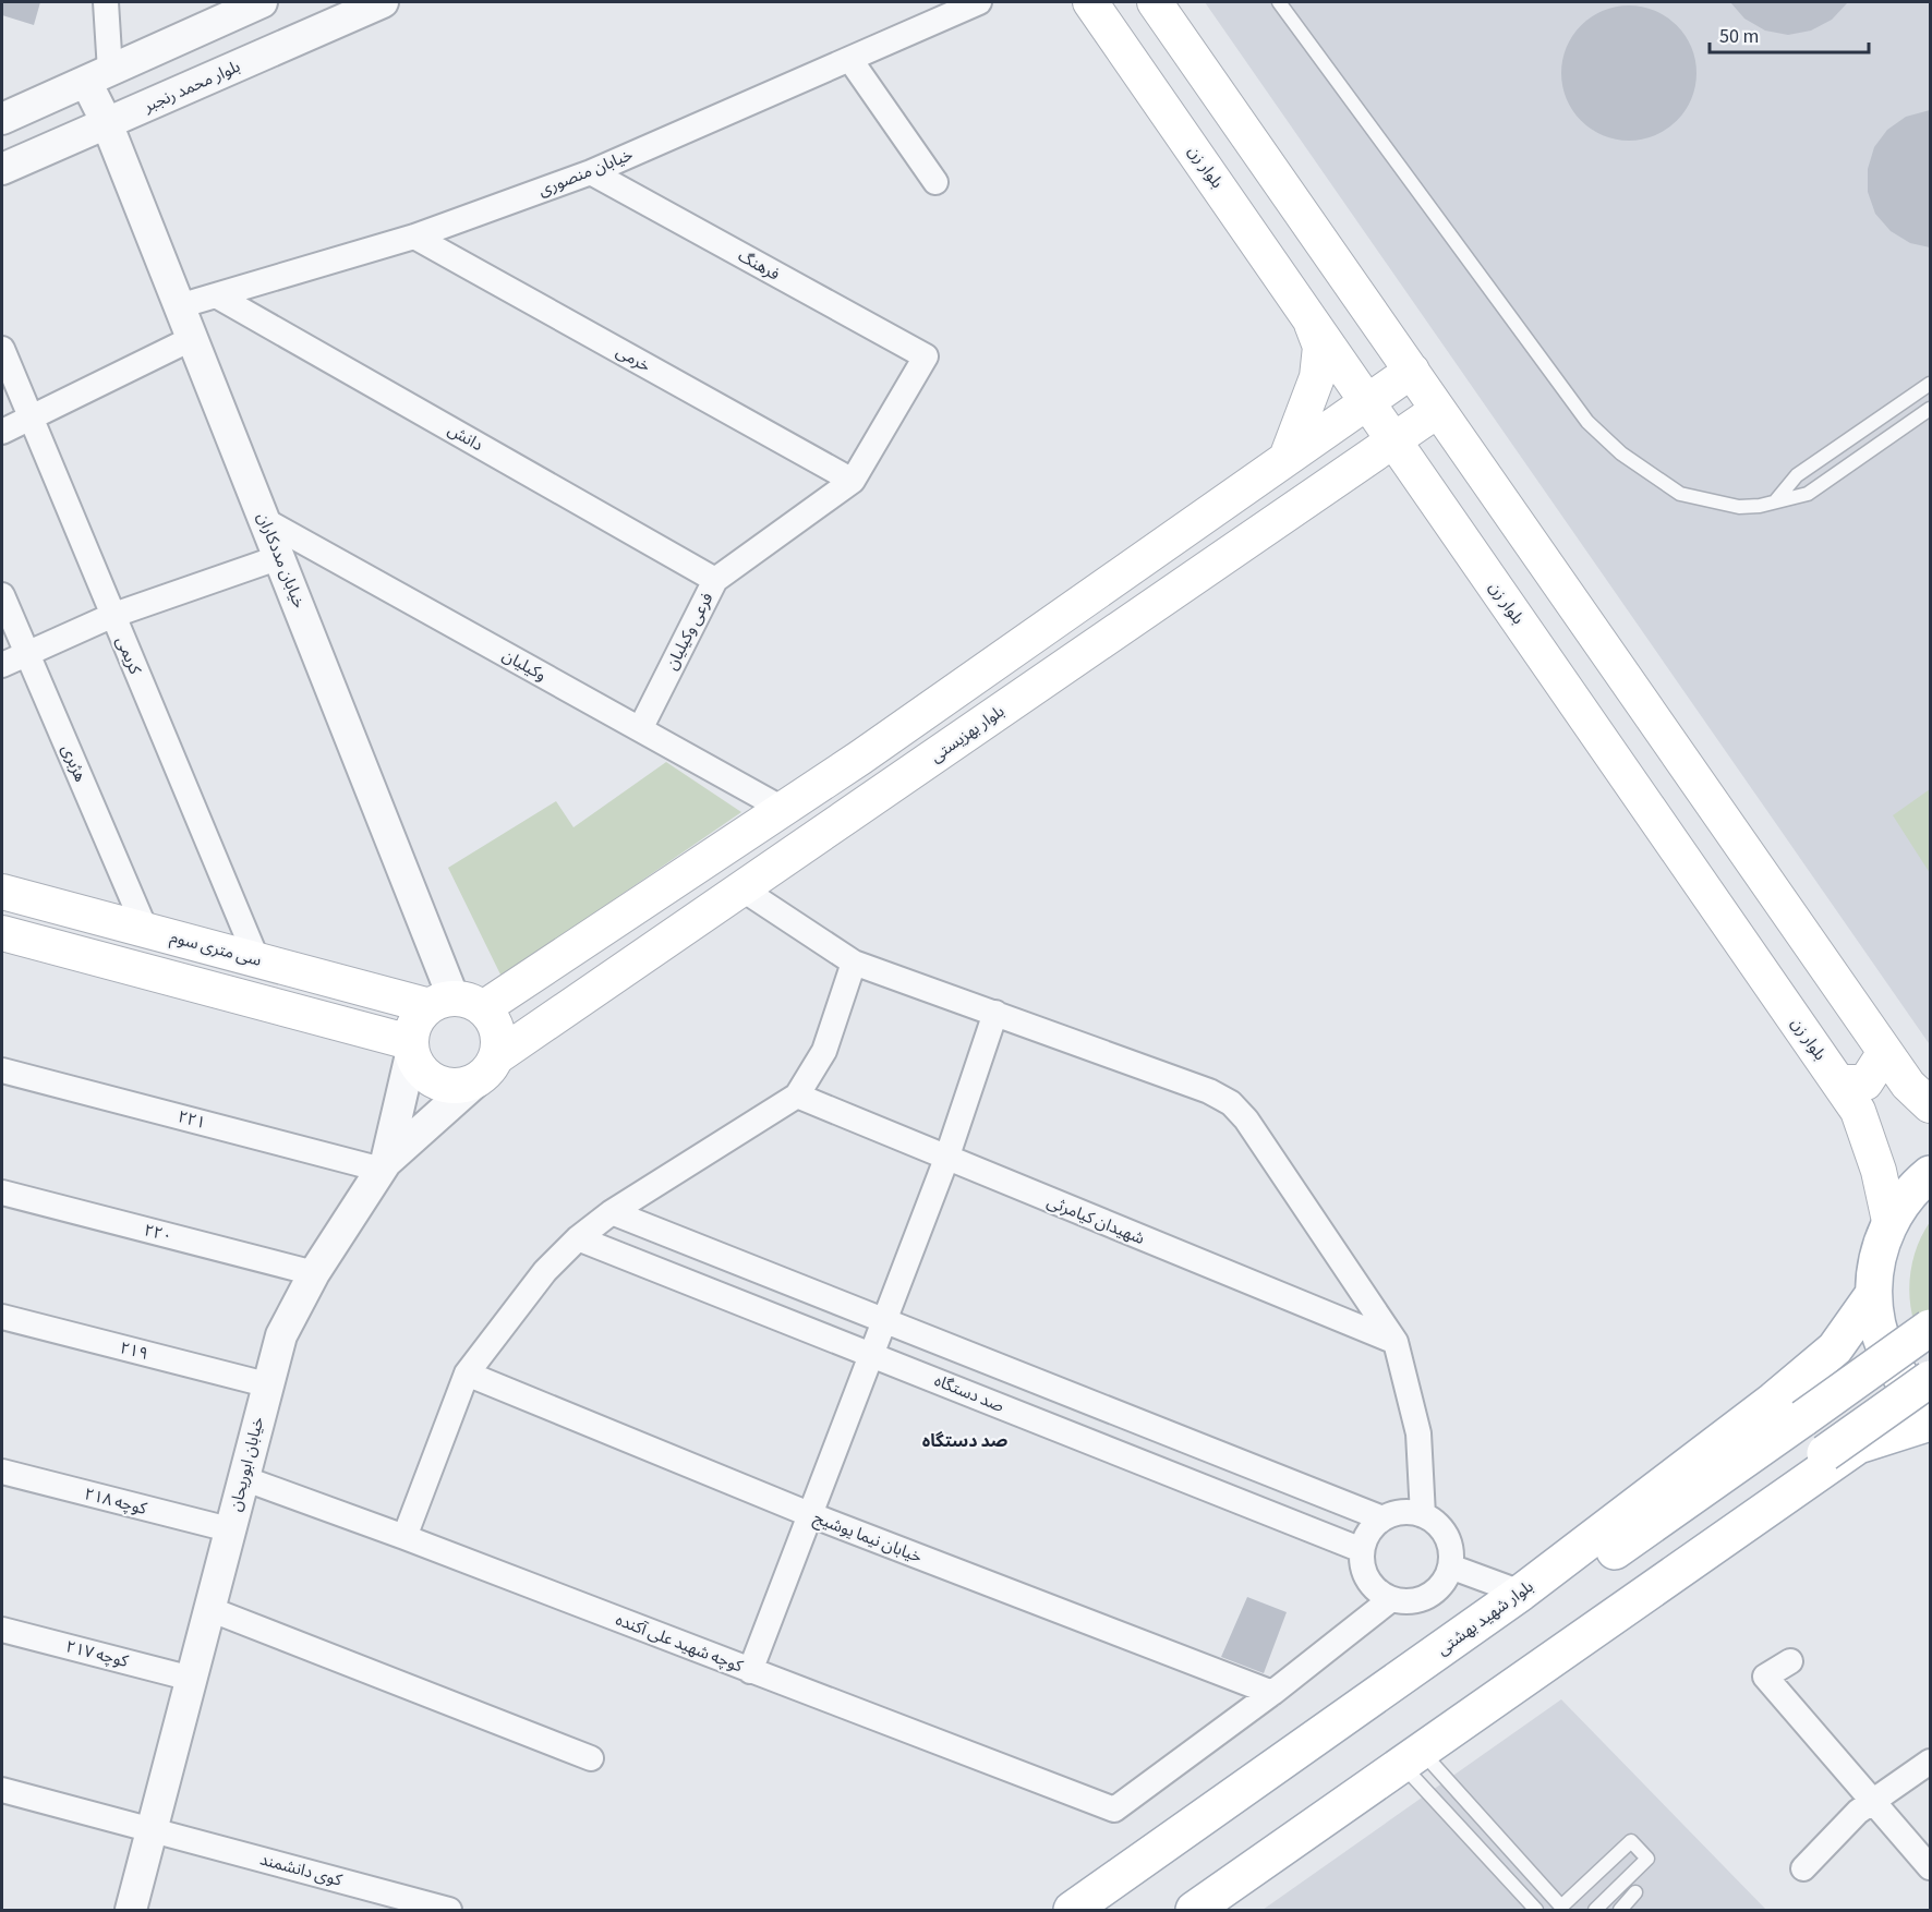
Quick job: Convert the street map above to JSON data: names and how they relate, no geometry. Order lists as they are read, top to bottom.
{
  "streets": {
    "main road": [
      "بلوار زن",
      "بلوار بهزیستی",
      "سی متری سوم",
      "بلوار شهید بهشتی"
    ],
    "street": [
      "بلوار محمد رنجبر",
      "خیابان منصوری",
      "فرهنگ",
      "خرمی",
      "دانش",
      "خیابان مددکاران",
      "فرعی وکیلیان",
      "کریمی",
      "وکیلیان",
      "هژبری",
      "۲۲۱",
      "شهیدان کیامرثی",
      "۲۲۰",
      "۲۱۹",
      "صد دستگاه",
      "خیابان ابوریحان",
      "کوچه ۲۱۸",
      "خیابان نیما یوشیج",
      "کوچه شهید علی آکنده",
      "کوچه ۲۱۷",
      "کوی دانشمند"
    ]
  },
  "crossings": [
    ["بلوار محمد رنجبر", "خیابان مددکاران"],
    ["بلوار زن", "بلوار بهزیستی"],
    ["خیابان منصوری", "فرهنگ"],
    ["خیابان منصوری", "خرمی"],
    ["خیابان منصوری", "دانش"],
    ["خیابان منصوری", "خیابان مددکاران"],
    ["فرهنگ", "خرمی"],
    ["فرهنگ", "فرعی وکیلیان"],
    ["خرمی", "فرعی وکیلیان"],
    ["دانش", "فرعی وکیلیان"],
    ["خیابان مددکاران", "وکیلیان"],
    ["خیابان مددکاران", "بلوار بهزیستی"],
    ["خیابان مددکاران", "سی متری سوم"],
    ["خیابان مددکاران", "خیابان ابوریحان"],
    ["فرعی وکیلیان", "وکیلیان"],
    ["کریمی", "سی متری سوم"],
    ["بلوار بهزیستی", "سی متری سوم"],
    ["بلوار بهزیستی", "خیابان ابوریحان"],
    ["هژبری", "سی متری سوم"],
    ["سی متری سوم", "خیابان ابوریحان"],
    ["۲۲۱", "خیابان ابوریحان"],
    ["۲۲۰", "خیابان ابوریحان"],
    ["۲۱۹", "خیابان ابوریحان"],
    ["خیابان ابوریحان", "کوچه ۲۱۸"],
    ["خیابان ابوریحان", "کوچه شهید علی آکنده"],
    ["خیابان ابوریحان", "کوچه ۲۱۷"],
    ["خیابان ابوریحان", "کوی دانشمند"],
    ["خیابان نیما یوشیج", "کوچه شهید علی آکنده"]
  ],
  "districts": ["صد دستگاه"],
  "scale_bar": "50 m"
}
